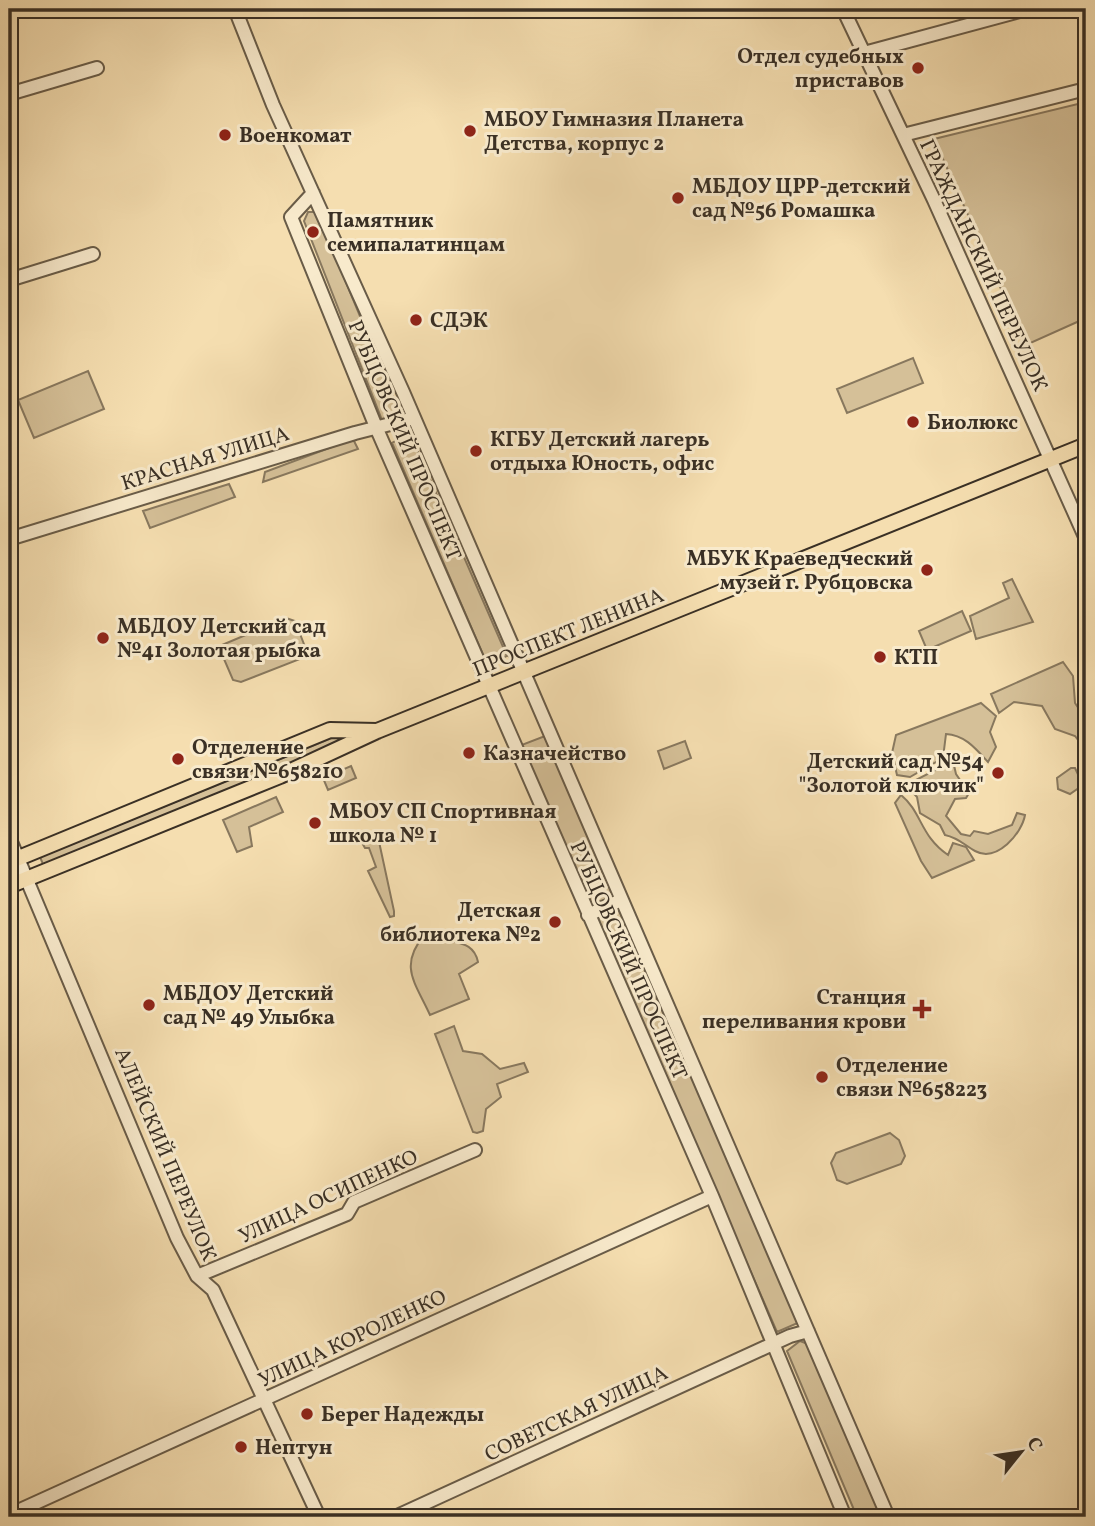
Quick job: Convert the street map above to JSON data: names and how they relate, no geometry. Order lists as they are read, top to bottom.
{
  "streets": {
    "main road": ["ПРОСПЕКТ ЛЕНИНА"],
    "street": [
      "ГРАЖДАНСКИЙ ПЕРЕУЛОК",
      "РУБЦОВСКИЙ ПРОСПЕКТ",
      "КРАСНАЯ УЛИЦА",
      "АЛЕЙСКИЙ ПЕРЕУЛОК",
      "УЛИЦА ОСИПЕНКО",
      "УЛИЦА КОРОЛЕНКО",
      "СОВЕТСКАЯ УЛИЦА"
    ]
  },
  "crossings": [
    ["ГРАЖДАНСКИЙ ПЕРЕУЛОК", "ПРОСПЕКТ ЛЕНИНА"],
    ["РУБЦОВСКИЙ ПРОСПЕКТ", "КРАСНАЯ УЛИЦА"],
    ["РУБЦОВСКИЙ ПРОСПЕКТ", "ПРОСПЕКТ ЛЕНИНА"],
    ["РУБЦОВСКИЙ ПРОСПЕКТ", "УЛИЦА КОРОЛЕНКО"],
    ["РУБЦОВСКИЙ ПРОСПЕКТ", "СОВЕТСКАЯ УЛИЦА"],
    ["ПРОСПЕКТ ЛЕНИНА", "АЛЕЙСКИЙ ПЕРЕУЛОК"],
    ["АЛЕЙСКИЙ ПЕРЕУЛОК", "УЛИЦА ОСИПЕНКО"],
    ["АЛЕЙСКИЙ ПЕРЕУЛОК", "УЛИЦА КОРОЛЕНКО"]
  ],
  "places": {
    "other": [
      "Отдел судебных приставов",
      "МБОУ Гимназия Планета Детства, корпус 2",
      "Военкомат",
      "МБДОУ ЦРР-детский сад №56 Ромашка",
      "Памятник семипалатинцам",
      "СДЭК",
      "Биолюкс",
      "КГБУ Детский лагерь отдыха Юность, офис",
      "МБУК Краеведческий музей г. Рубцовска",
      "МБДОУ Детский сад №41 Золотая рыбка",
      "КТП",
      "Казначейство",
      "Отделение связи №658210",
      "Детский сад №54 \"Золотой ключик\"",
      "МБОУ СП Спортивная школа № 1",
      "Детская библиотека №2",
      "МБДОУ Детский сад № 49 Улыбка",
      "Отделение связи №658223",
      "Берег Надежды",
      "Нептун"
    ],
    "health": ["Станция переливания крови"]
  },
  "north": "top right"
}
